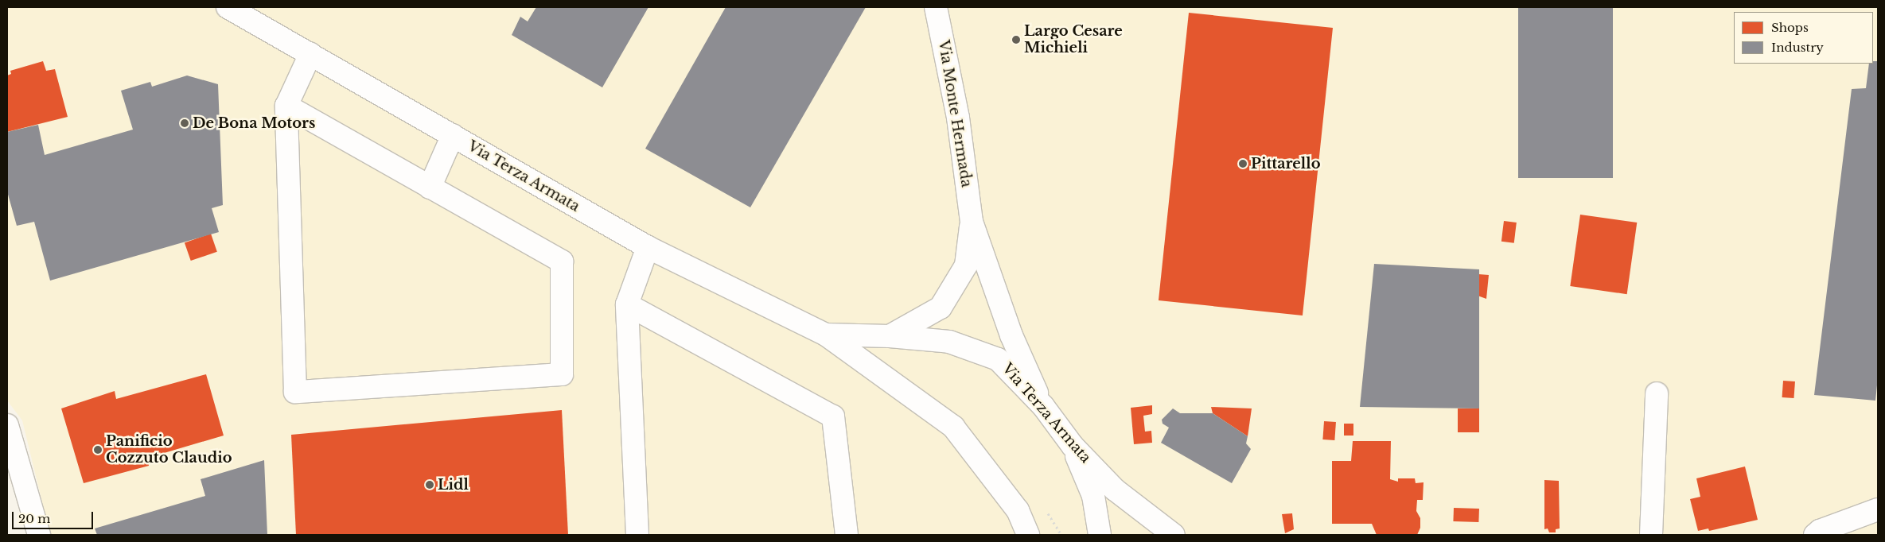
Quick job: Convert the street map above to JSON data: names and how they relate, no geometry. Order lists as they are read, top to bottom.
{
  "streets": {
    "street": ["Via Monte Hermada", "Via Terza Armata"]
  },
  "crossings": [
    ["Via Monte Hermada", "Via Terza Armata"]
  ],
  "places": [
    "Largo Cesare Michieli",
    "De Bona Motors",
    "Pittarello",
    "Panificio Cozzuto Claudio",
    "Lidl"
  ],
  "legend": ["Shops", "Industry"],
  "scale_bar": "20 m"
}
